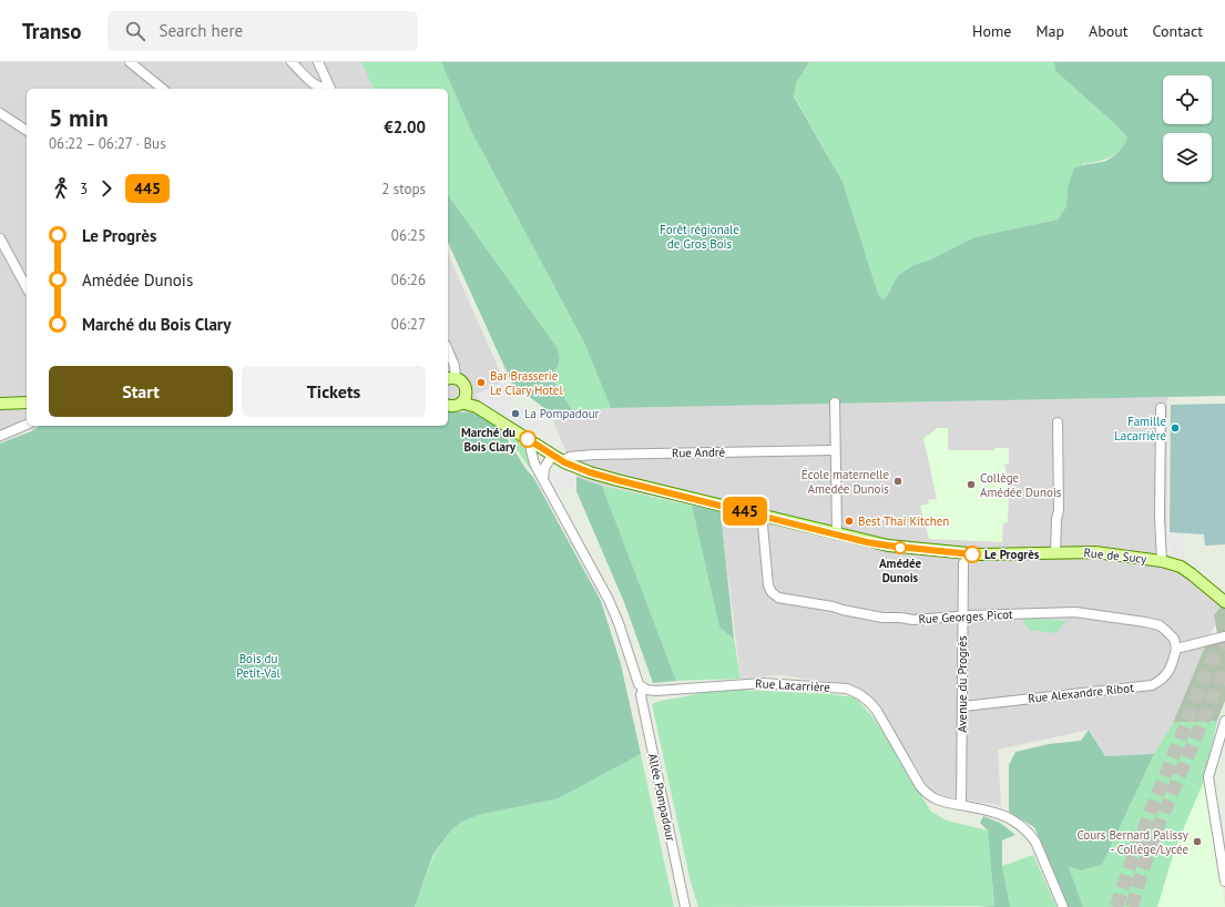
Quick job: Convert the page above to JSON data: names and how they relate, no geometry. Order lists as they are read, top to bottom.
{
  "streets": {
    "main road": ["Rue de Sucy"],
    "street": [
      "Rue André",
      "Rue Georges Picot",
      "Avenue du Progrès",
      "Rue Lacarrière",
      "Rue Alexandre Ribot",
      "Allée Pompadour"
    ]
  },
  "crossings": [
    ["Rue André", "Rue de Sucy"],
    ["Rue de Sucy", "Rue Georges Picot"],
    ["Rue Georges Picot", "Avenue du Progrès"],
    ["Rue Georges Picot", "Rue Alexandre Ribot"],
    ["Avenue du Progrès", "Rue Lacarrière"],
    ["Avenue du Progrès", "Rue Alexandre Ribot"],
    ["Rue Lacarrière", "Allée Pompadour"]
  ],
  "parks": ["Forêt régionale de Gros Bois", "Bois du Petit-Val"],
  "places": [
    "Bar Brasserie Le Clary Hotel",
    "La Pompadour",
    "Famille Lacarrière",
    "Marché du Bois Clary",
    "École maternelle Amedée Dunois",
    "Collège Amédée Dunois",
    "Best Thai Kitchen",
    "Amédée Dunois",
    "Le Progrès",
    "Cours Bernard Palissy - Collège/Lycée"
  ],
  "lines": ["bus line 445"],
  "page": {
    "header": "Transo",
    "search": "Search here",
    "nav": [
      "Home",
      "Map",
      "About",
      "Contact"
    ],
    "on_map": "445",
    "heading": ["5 min", "06:22 – 06:27 · Bus", "€2.00"],
    "legs": ["3", "445", "2 stops"],
    "list": [
      {
        "name": "Le Progrès",
        "value": "06:25"
      },
      {
        "name": "Amédée Dunois",
        "value": "06:26"
      },
      {
        "name": "Marché du Bois Clary",
        "value": "06:27"
      }
    ],
    "buttons": ["Start", "Tickets"]
  }
}
